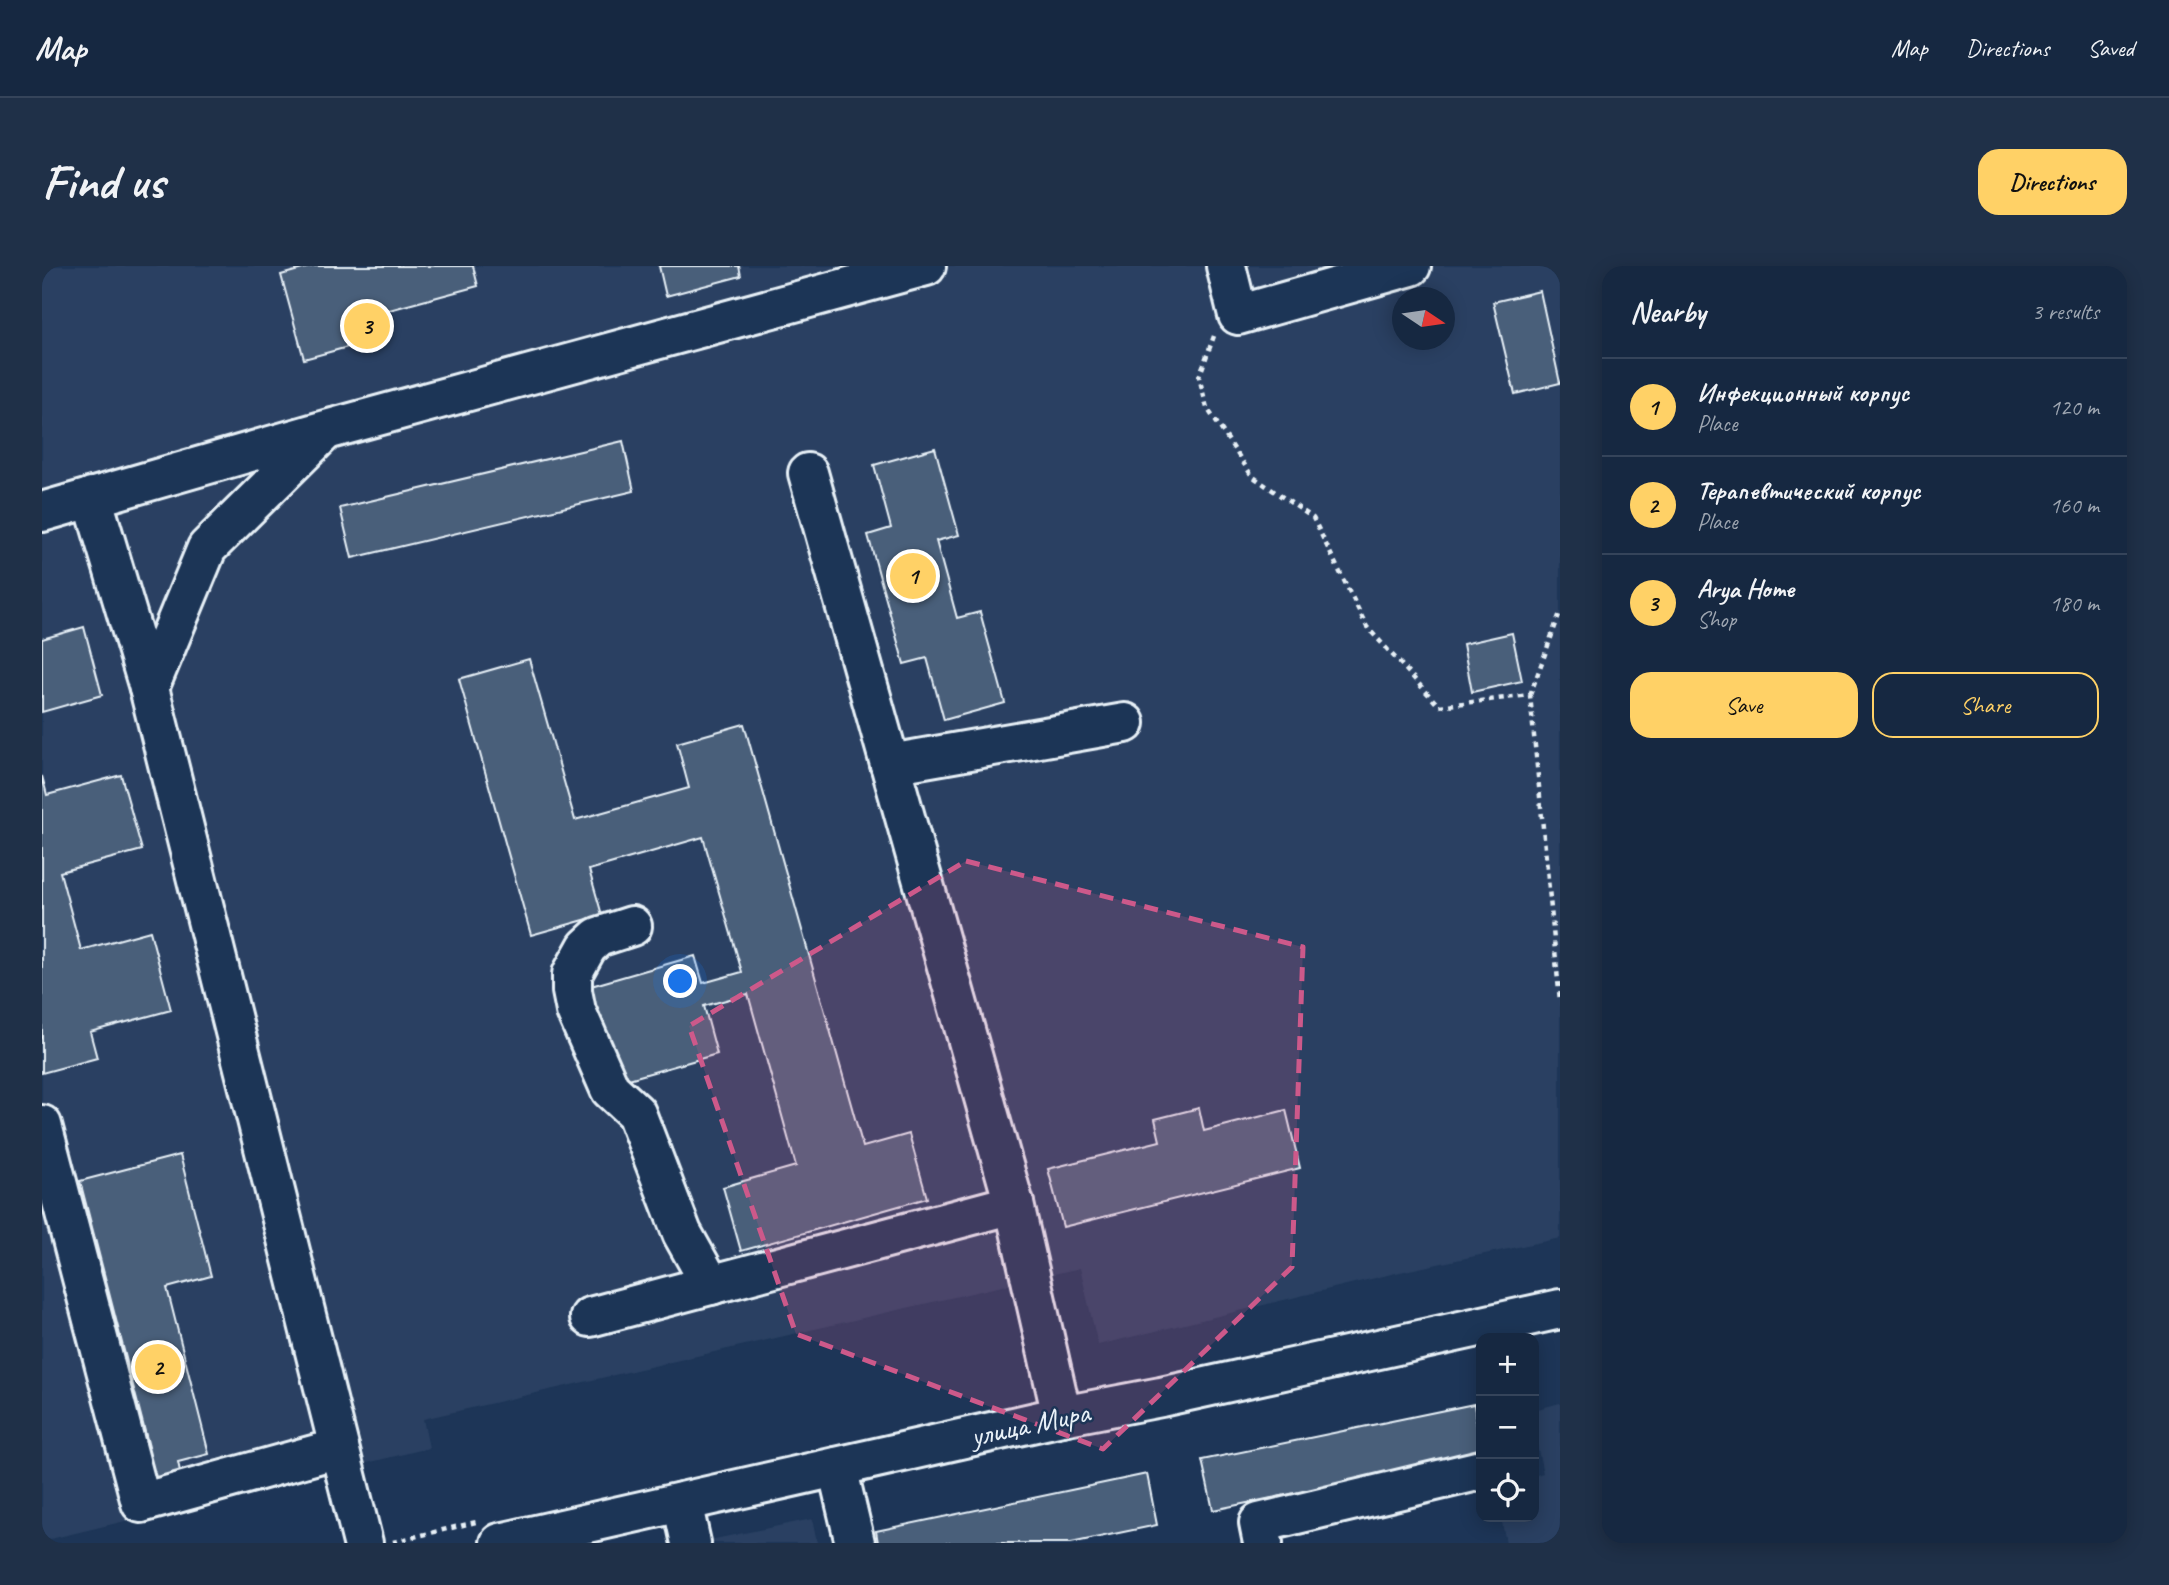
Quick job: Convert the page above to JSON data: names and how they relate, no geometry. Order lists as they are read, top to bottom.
{
  "streets": {
    "street": ["улица Мира"]
  },
  "north": "right",
  "page": {
    "header": "Map",
    "nav": ["Map", "Directions", "Saved"],
    "buttons": [
      "Directions",
      ["Save", "Share"]
    ],
    "title": "Find us",
    "heading": ["Nearby", "3 results"],
    "pins": ["3", "1", "2"],
    "list": [
      {
        "mark": "1",
        "name": "Инфекционный корпус",
        "note": "Place",
        "value": "120 m"
      },
      {
        "mark": "2",
        "name": "Терапевтический корпус",
        "note": "Place",
        "value": "160 m"
      },
      {
        "mark": "3",
        "name": "Arya Home",
        "note": "Shop",
        "value": "180 m"
      }
    ],
    "map_buttons": ["+", "−"]
  }
}
